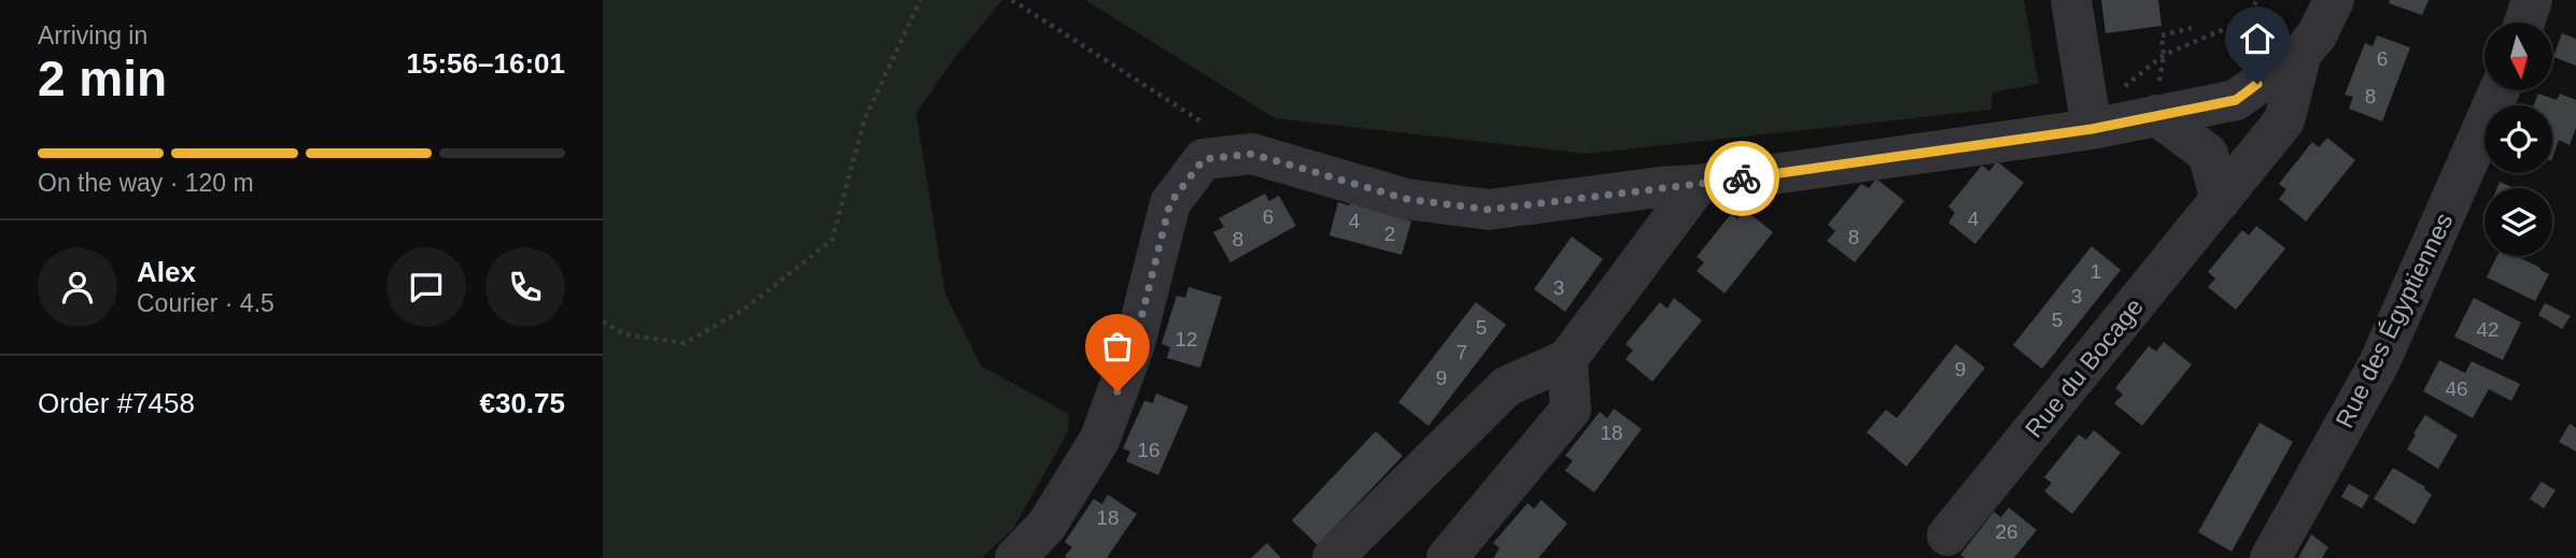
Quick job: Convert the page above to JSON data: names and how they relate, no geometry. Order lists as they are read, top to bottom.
{
  "streets": {
    "street": ["Rue des Égyptiennes", "Rue du Bocage"]
  },
  "house_numbers": [
    "6",
    "8",
    "6",
    "4",
    "4",
    "2",
    "8",
    "8",
    "1",
    "3",
    "3",
    "5",
    "5",
    "42",
    "12",
    "7",
    "9",
    "9",
    "46",
    "18",
    "16",
    "18",
    "26"
  ],
  "north": "bottom",
  "page": {
    "heading": ["2 min", "Arriving in", "15:56–16:01"],
    "panel": [
      "Alex",
      "Courier · 4.5",
      "Order #7458",
      "€30.75"
    ],
    "bar": "On the way · 120 m"
  }
}
